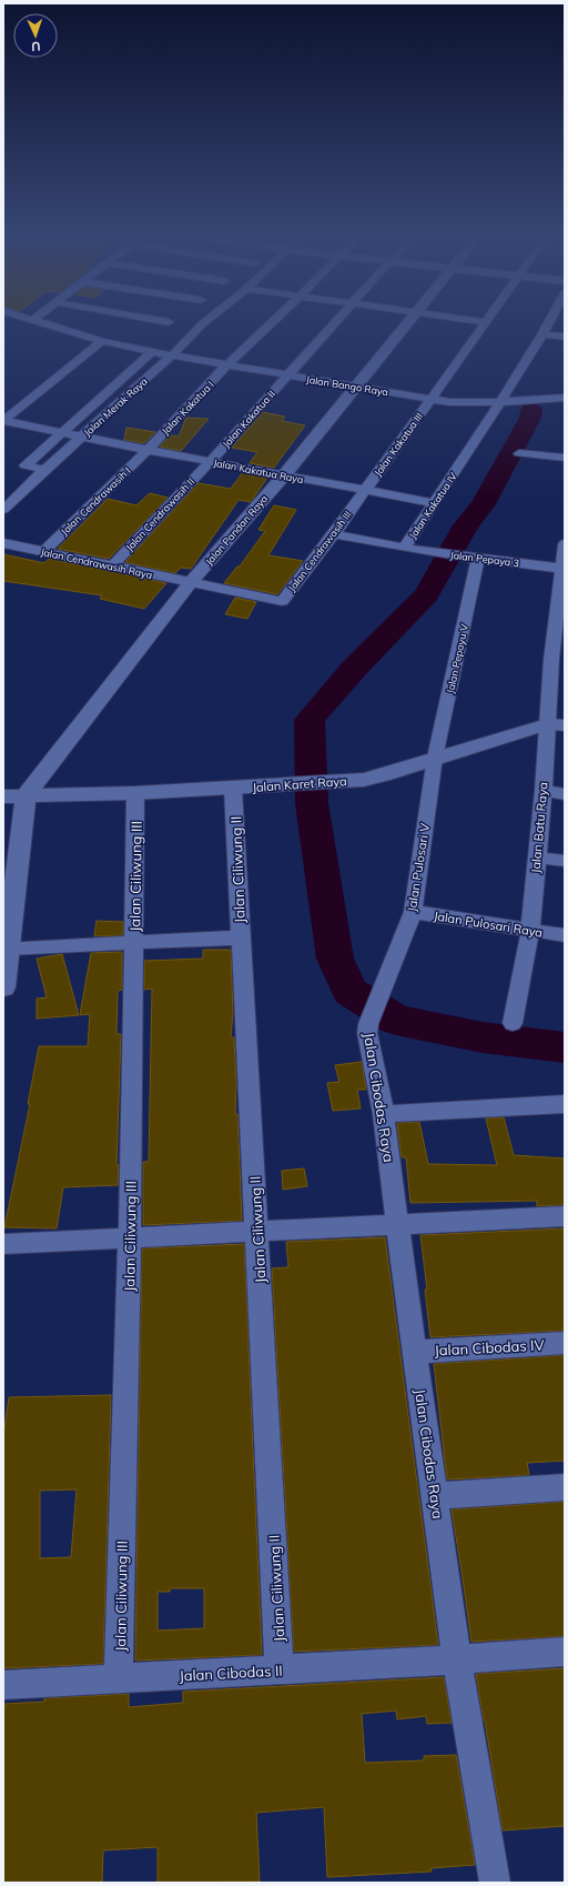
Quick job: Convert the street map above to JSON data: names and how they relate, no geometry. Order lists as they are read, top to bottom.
{
  "streets": {
    "street": [
      "Jalan Bango Raya",
      "Jalan Merak Raya",
      "Jalan Kakatua I",
      "Jalan Kakatua II",
      "Jalan Kakatua III",
      "Jalan Kakatua Raya",
      "Jalan Cendrawasih I",
      "Jalan Kakatua IV",
      "Jalan Cendrawasih II",
      "Jalan Pandan Raya",
      "Jalan Cendrawasih III",
      "Jalan Pepaya 3",
      "Jalan Cendrawasih Raya",
      "Jalan Pepayu V",
      "Jalan Karet Raya",
      "Jalan Batu Raya",
      "Jalan Pulosari V",
      "Jalan Ciliwung II",
      "Jalan Ciliwung III",
      "Jalan Pulosari Raya",
      "Jalan Cibodas Raya",
      "Jalan Cibodas IV",
      "Jalan Cibodas II"
    ]
  },
  "crossings": [
    ["Jalan Bango Raya", "Jalan Merak Raya"],
    ["Jalan Bango Raya", "Jalan Kakatua I"],
    ["Jalan Bango Raya", "Jalan Kakatua II"],
    ["Jalan Bango Raya", "Jalan Kakatua III"],
    ["Jalan Bango Raya", "Jalan Kakatua Raya"],
    ["Jalan Bango Raya", "Jalan Kakatua IV"],
    ["Jalan Bango Raya", "Jalan Pandan Raya"],
    ["Jalan Merak Raya", "Jalan Kakatua Raya"],
    ["Jalan Kakatua I", "Jalan Kakatua Raya"],
    ["Jalan Kakatua I", "Jalan Cendrawasih I"],
    ["Jalan Kakatua II", "Jalan Kakatua Raya"],
    ["Jalan Kakatua II", "Jalan Cendrawasih II"],
    ["Jalan Kakatua III", "Jalan Kakatua Raya"],
    ["Jalan Kakatua III", "Jalan Cendrawasih III"],
    ["Jalan Kakatua Raya", "Jalan Cendrawasih I"],
    ["Jalan Kakatua Raya", "Jalan Kakatua IV"],
    ["Jalan Kakatua Raya", "Jalan Cendrawasih II"],
    ["Jalan Kakatua Raya", "Jalan Pandan Raya"],
    ["Jalan Kakatua Raya", "Jalan Cendrawasih III"],
    ["Jalan Cendrawasih I", "Jalan Cendrawasih Raya"],
    ["Jalan Kakatua IV", "Jalan Cendrawasih III"],
    ["Jalan Kakatua IV", "Jalan Pepaya 3"],
    ["Jalan Cendrawasih II", "Jalan Cendrawasih Raya"],
    ["Jalan Pandan Raya", "Jalan Cendrawasih III"],
    ["Jalan Pandan Raya", "Jalan Cendrawasih Raya"],
    ["Jalan Pandan Raya", "Jalan Karet Raya"],
    ["Jalan Cendrawasih III", "Jalan Cendrawasih Raya"],
    ["Jalan Pepaya 3", "Jalan Pepayu V"],
    ["Jalan Pepaya 3", "Jalan Batu Raya"],
    ["Jalan Pepayu V", "Jalan Karet Raya"],
    ["Jalan Pepayu V", "Jalan Pulosari V"],
    ["Jalan Karet Raya", "Jalan Batu Raya"],
    ["Jalan Karet Raya", "Jalan Pulosari V"],
    ["Jalan Karet Raya", "Jalan Ciliwung II"],
    ["Jalan Karet Raya", "Jalan Ciliwung III"],
    ["Jalan Batu Raya", "Jalan Pulosari Raya"],
    ["Jalan Pulosari V", "Jalan Pulosari Raya"],
    ["Jalan Pulosari V", "Jalan Cibodas Raya"],
    ["Jalan Ciliwung II", "Jalan Cibodas II"],
    ["Jalan Ciliwung III", "Jalan Cibodas II"],
    ["Jalan Cibodas Raya", "Jalan Cibodas IV"],
    ["Jalan Cibodas Raya", "Jalan Cibodas II"]
  ],
  "north": "bottom"
}
